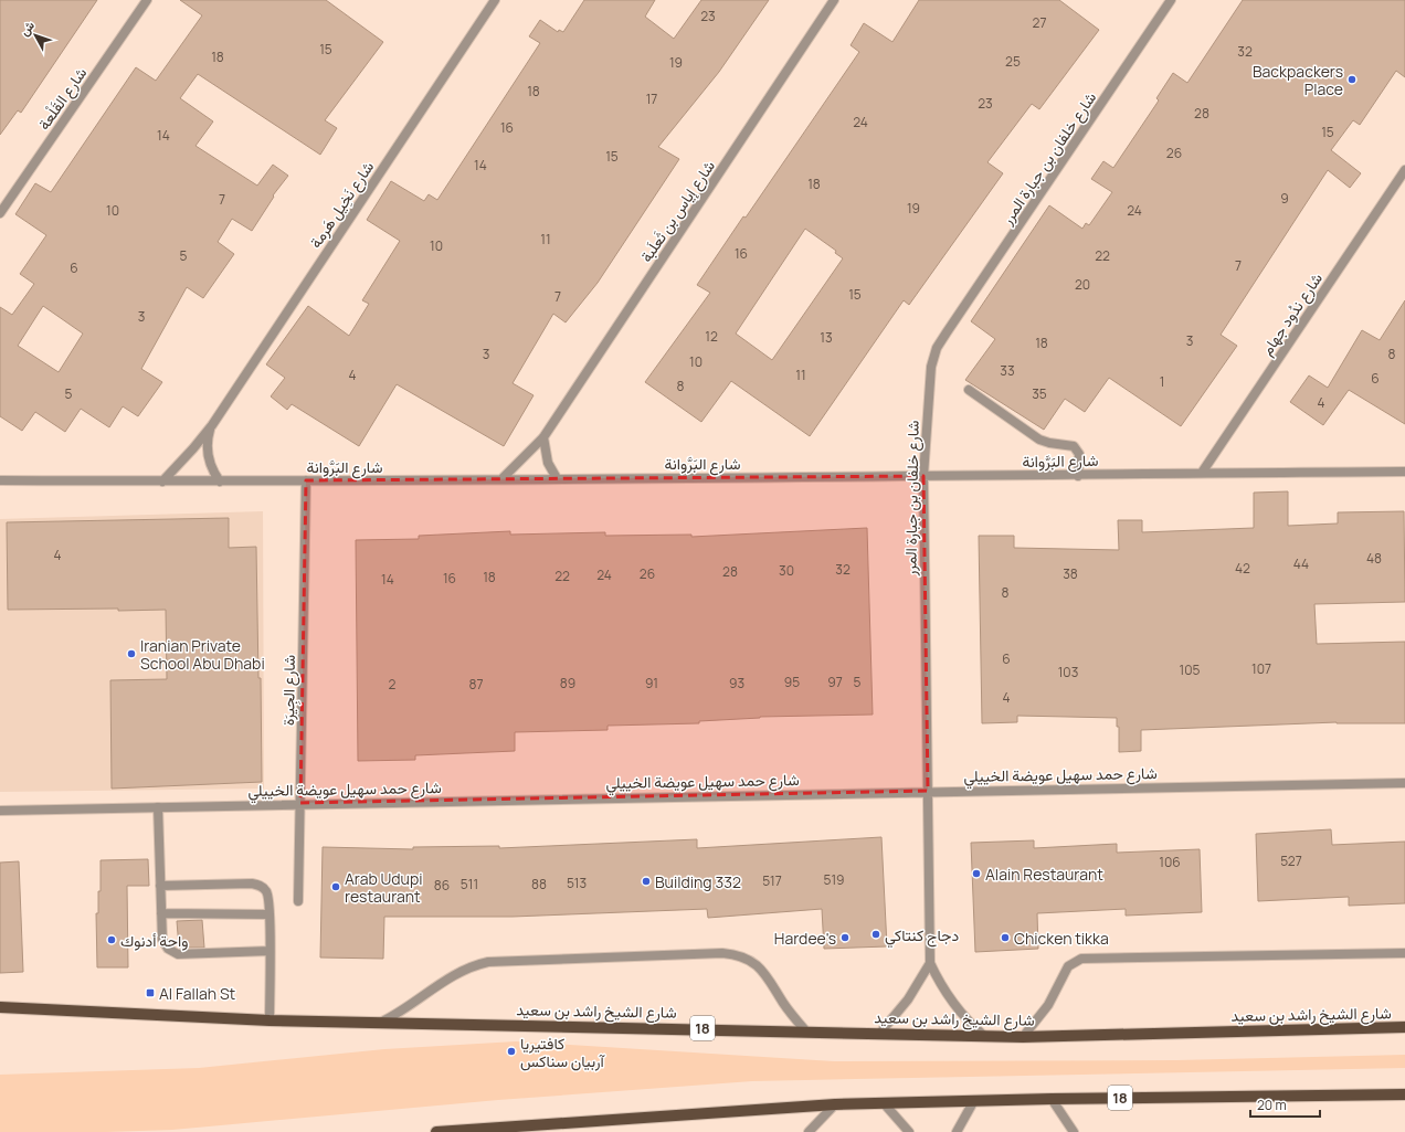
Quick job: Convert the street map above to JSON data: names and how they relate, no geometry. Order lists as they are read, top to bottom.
{
  "streets": {
    "main road": ["شارع الشيخ راشد بن سعيد", "18"],
    "street": [
      "شارع القَلْعة",
      "شارع خلفان بن جبارة المرر",
      "شارع نَخِيل هَرمة",
      "شارع إياس بن ثَعلَبة",
      "شارع ندُود جهام",
      "شارع البَرَّوانة",
      "شارع الجِيرَة",
      "شارع حمد سهيل عويضة الخييلي"
    ]
  },
  "crossings": [
    ["شارع خلفان بن جبارة المرر", "شارع البَرَّوانة"],
    ["شارع خلفان بن جبارة المرر", "شارع حمد سهيل عويضة الخييلي"],
    ["شارع خلفان بن جبارة المرر", "شارع الشيخ راشد بن سعيد"],
    ["شارع نَخِيل هَرمة", "شارع البَرَّوانة"],
    ["شارع إياس بن ثَعلَبة", "شارع البَرَّوانة"],
    ["شارع ندُود جهام", "شارع البَرَّوانة"],
    ["شارع البَرَّوانة", "شارع الجِيرَة"],
    ["شارع الجِيرَة", "شارع حمد سهيل عويضة الخييلي"]
  ],
  "places": {
    "other": [
      "Backpackers Place",
      "Iranian Private School Abu Dhabi",
      "Alain Restaurant",
      "Building 332",
      "Arab Udupi restaurant",
      "دجاج كنتاكي",
      "Hardee's",
      "Chicken tikka",
      "واحة أدنوك",
      "كافتيريا آربيان سناكس"
    ],
    "transit": ["Al Fallah St"]
  },
  "house_numbers": [
    "23",
    "27",
    "15",
    "32",
    "18",
    "25",
    "19",
    "18",
    "17",
    "23",
    "28",
    "24",
    "16",
    "15",
    "14",
    "26",
    "15",
    "14",
    "18",
    "9",
    "7",
    "19",
    "10",
    "24",
    "11",
    "10",
    "16",
    "5",
    "22",
    "7",
    "6",
    "20",
    "15",
    "7",
    "3",
    "12",
    "13",
    "3",
    "18",
    "3",
    "8",
    "10",
    "33",
    "4",
    "11",
    "6",
    "1",
    "8",
    "5",
    "35",
    "4",
    "4",
    "48",
    "44",
    "42",
    "32",
    "30",
    "28",
    "26",
    "38",
    "24",
    "22",
    "18",
    "16",
    "14",
    "8",
    "6",
    "107",
    "105",
    "103",
    "95",
    "97",
    "5",
    "89",
    "91",
    "93",
    "2",
    "87",
    "4",
    "527",
    "106",
    "519",
    "517",
    "513",
    "511",
    "88",
    "86"
  ],
  "scale_bar": "20 m",
  "north": "top left"
}
